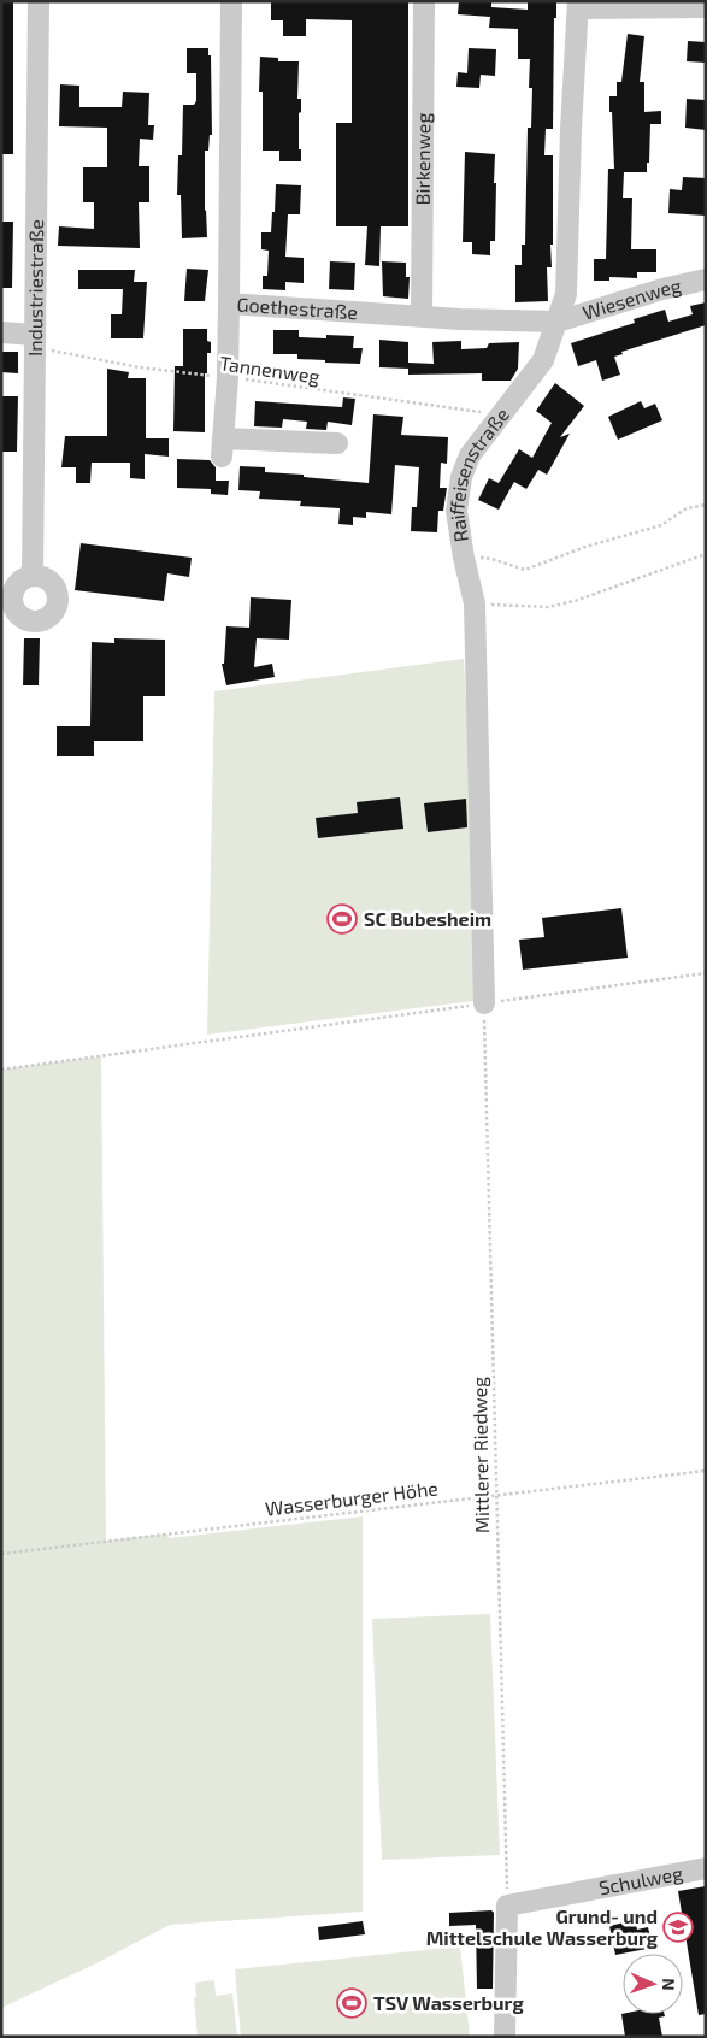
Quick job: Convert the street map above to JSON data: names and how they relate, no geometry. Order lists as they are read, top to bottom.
{
  "streets": {
    "street": [
      "Birkenweg",
      "Industriestraße",
      "Wiesenweg",
      "Goethestraße",
      "Raiffeisenstraße",
      "Schulweg"
    ],
    "path": ["Tannenweg", "Mittlerer Riedweg", "Wasserburger Höhe"]
  },
  "crossings": [
    ["Birkenweg", "Goethestraße"],
    ["Industriestraße", "Tannenweg"],
    ["Wiesenweg", "Goethestraße"],
    ["Wiesenweg", "Raiffeisenstraße"],
    ["Goethestraße", "Raiffeisenstraße"],
    ["Tannenweg", "Raiffeisenstraße"],
    ["Raiffeisenstraße", "Mittlerer Riedweg"],
    ["Mittlerer Riedweg", "Wasserburger Höhe"],
    ["Mittlerer Riedweg", "Schulweg"]
  ],
  "places": {
    "sports": ["SC Bubesheim", "TSV Wasserburg"],
    "school or university": ["Grund- und Mittelschule Wasserburg"]
  },
  "north": "right"
}
